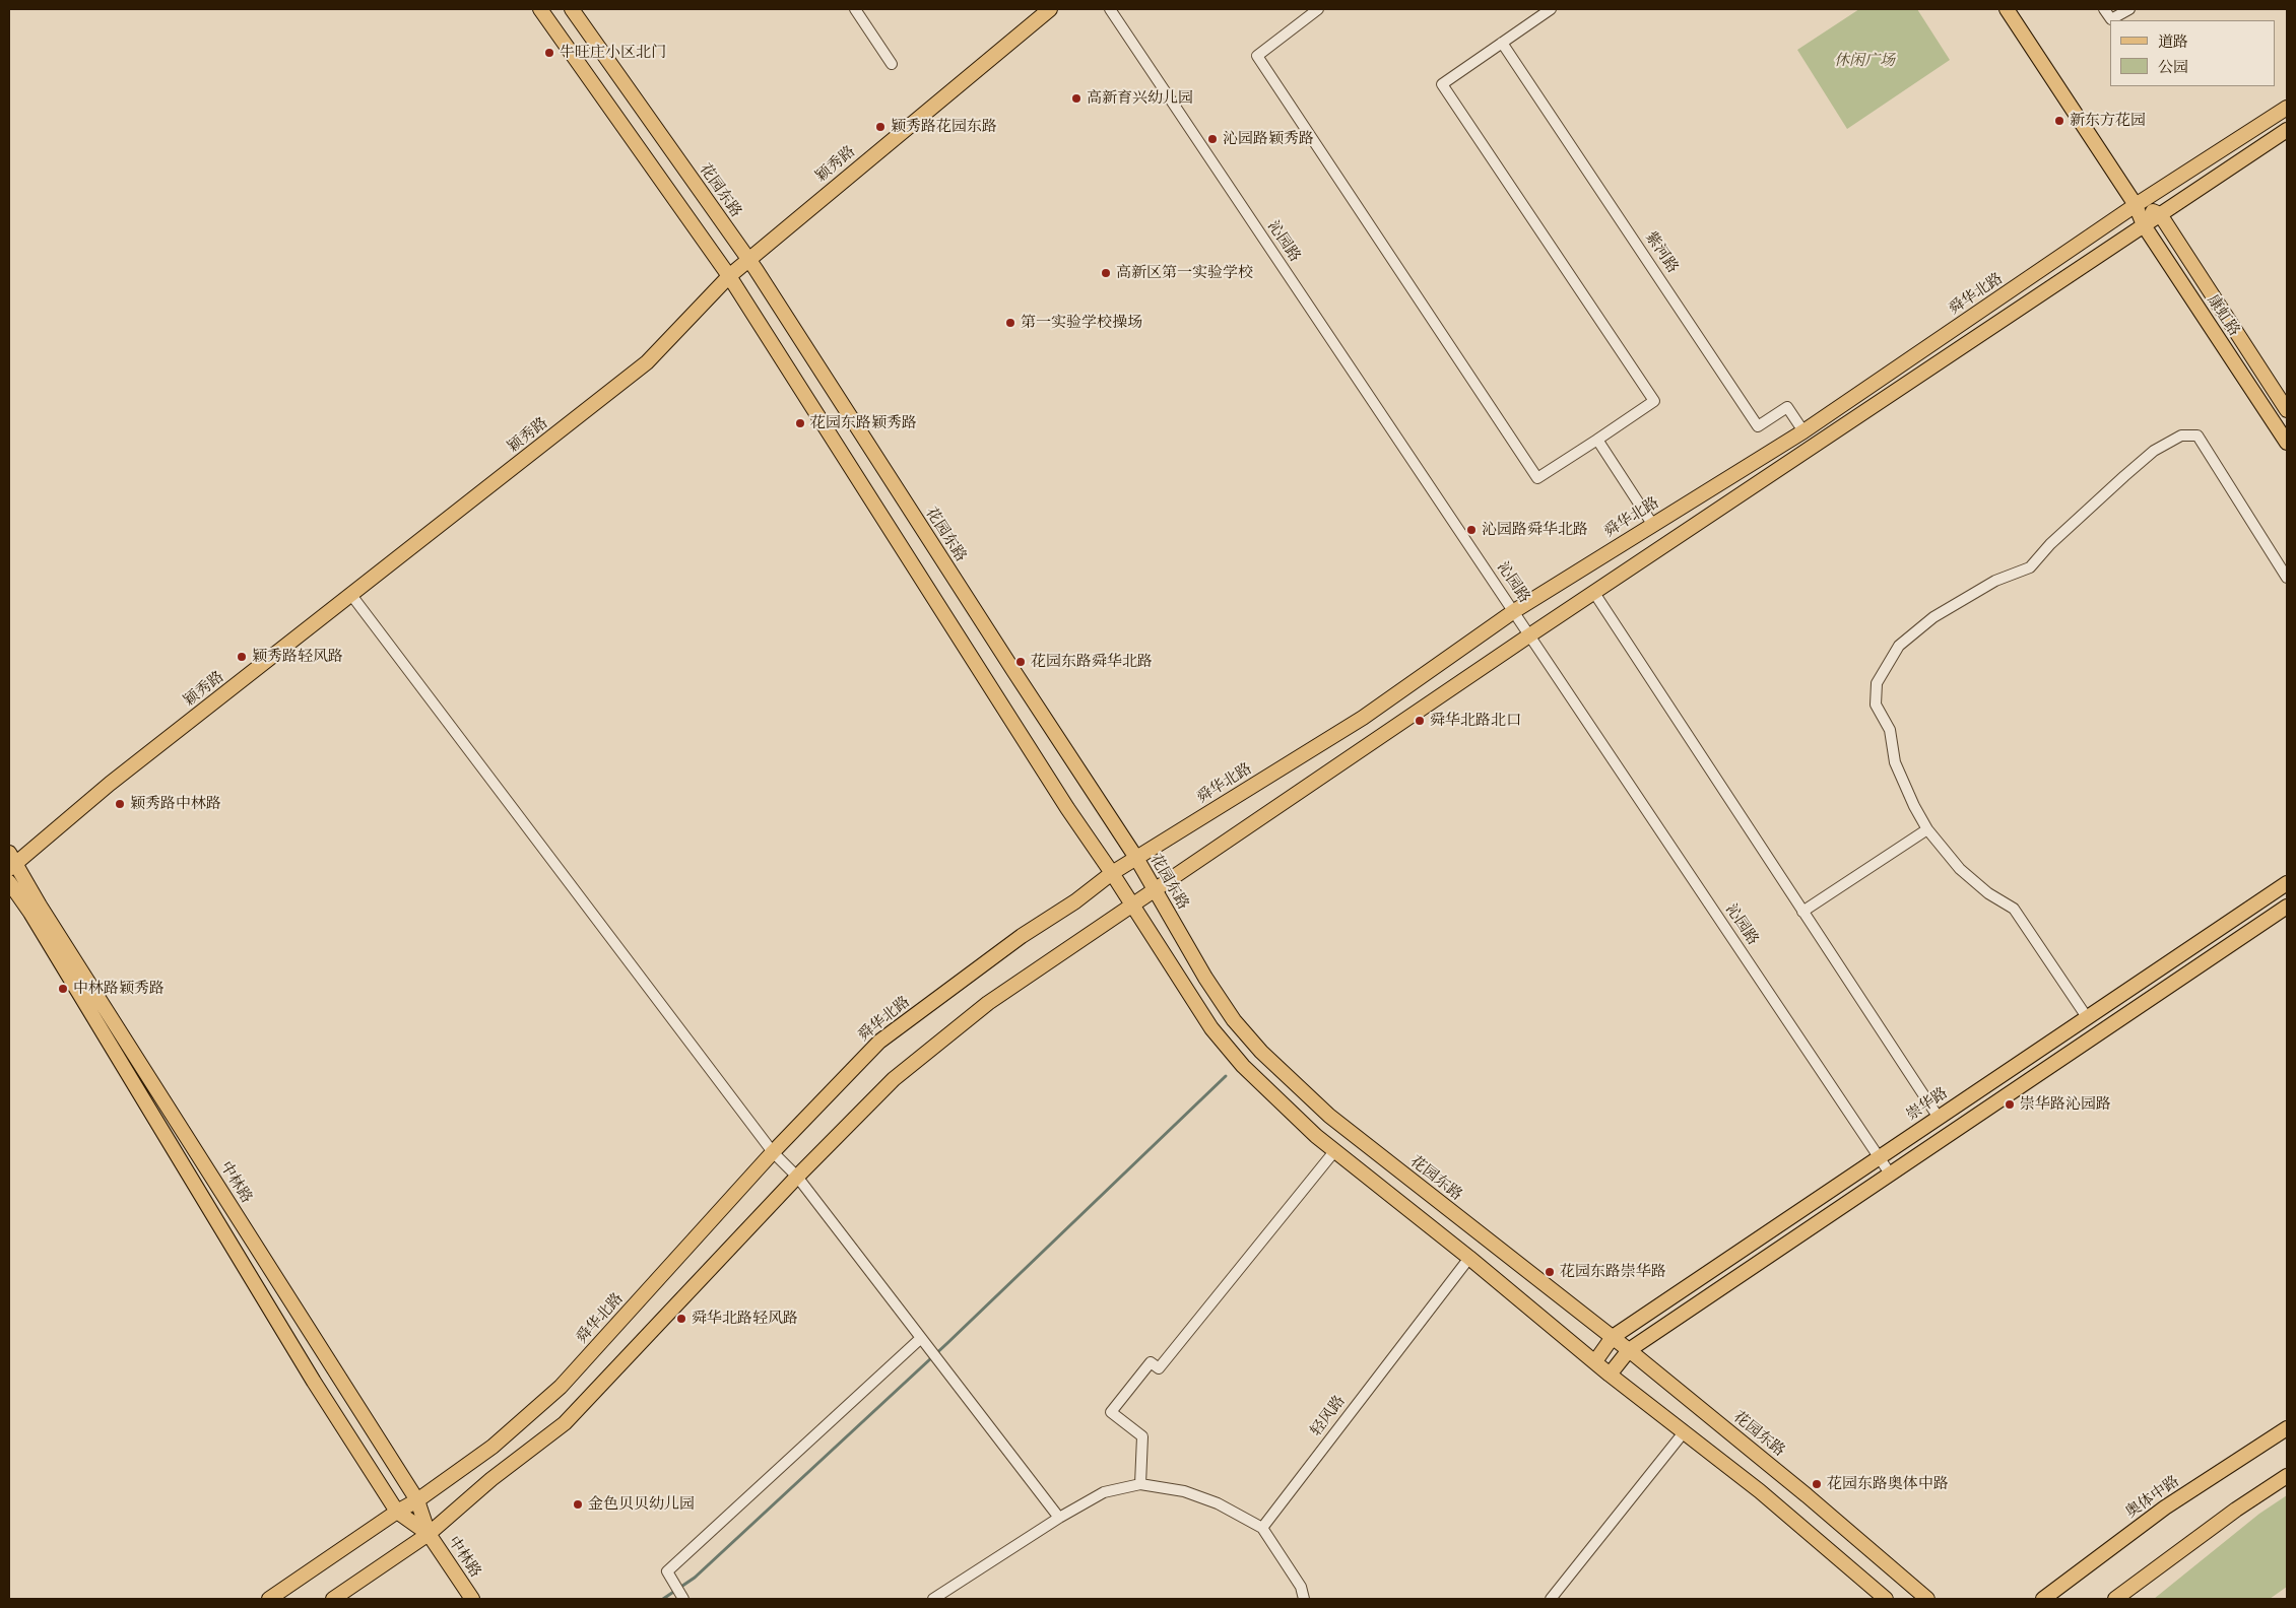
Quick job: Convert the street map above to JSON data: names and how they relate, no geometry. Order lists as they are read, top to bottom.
{
  "streets": {
    "main road": [
      "颖秀路",
      "花园东路",
      "舜华北路",
      "康虹路",
      "崇华路",
      "中林路",
      "奥体中路"
    ],
    "street": ["沁园路", "紫河路", "轻风路"]
  },
  "crossings": [
    ["颖秀路", "花园东路"],
    ["颖秀路", "中林路"],
    ["花园东路", "舜华北路"],
    ["花园东路", "崇华路"],
    ["沁园路", "舜华北路"],
    ["沁园路", "崇华路"],
    ["紫河路", "舜华北路"],
    ["舜华北路", "康虹路"],
    ["舜华北路", "中林路"]
  ],
  "parks": ["休闲广场"],
  "places": [
    "牛旺庄小区北门",
    "高新育兴幼儿园",
    "新东方花园",
    "颖秀路花园东路",
    "沁园路颖秀路",
    "高新区第一实验学校",
    "第一实验学校操场",
    "花园东路颖秀路",
    "沁园路舜华北路",
    "颖秀路轻风路",
    "花园东路舜华北路",
    "舜华北路北口",
    "颖秀路中林路",
    "中林路颖秀路",
    "崇华路沁园路",
    "花园东路崇华路",
    "舜华北路轻风路",
    "花园东路奥体中路",
    "金色贝贝幼儿园"
  ],
  "legend": ["道路", "公园"]
}
